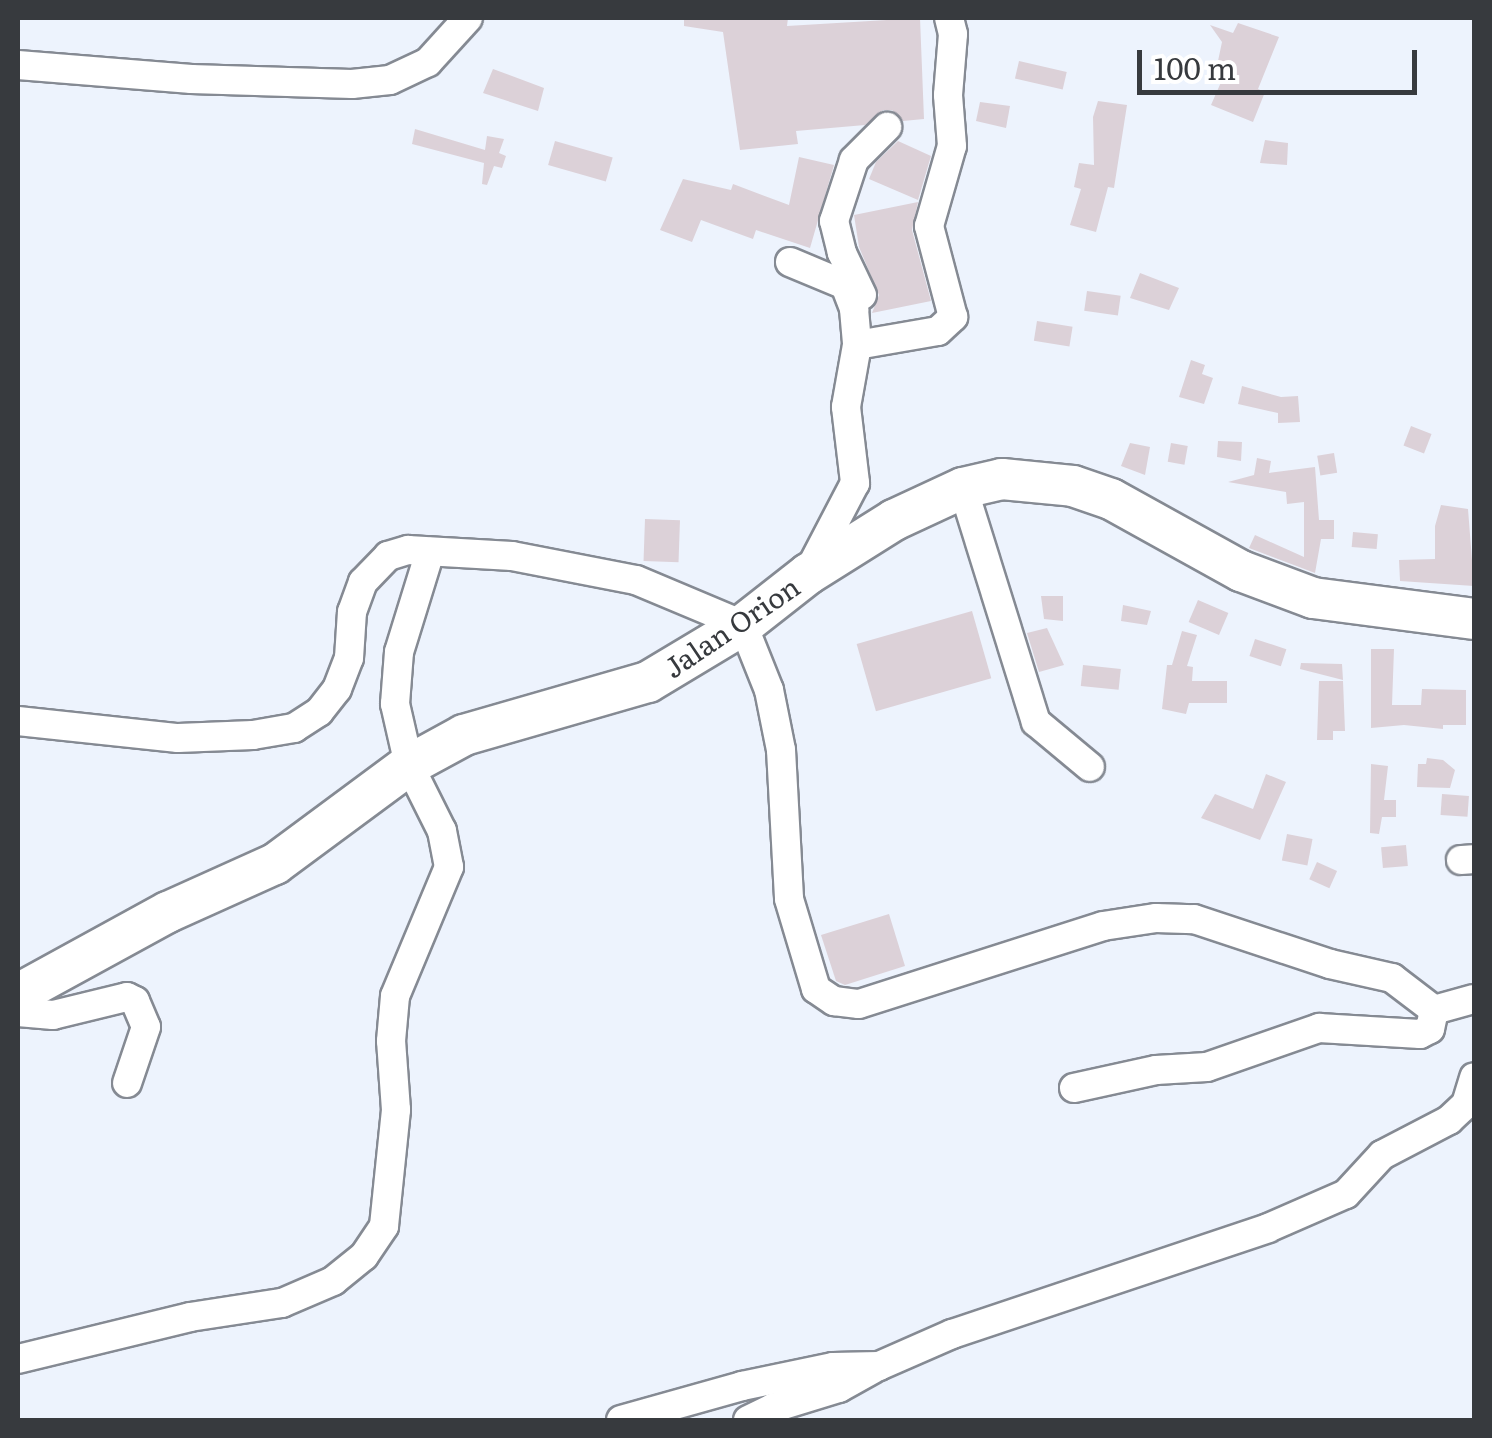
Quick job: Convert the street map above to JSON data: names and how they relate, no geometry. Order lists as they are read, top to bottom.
{
  "streets": {
    "highway": ["Jalan Orion"]
  },
  "scale_bar": "100 m"
}
